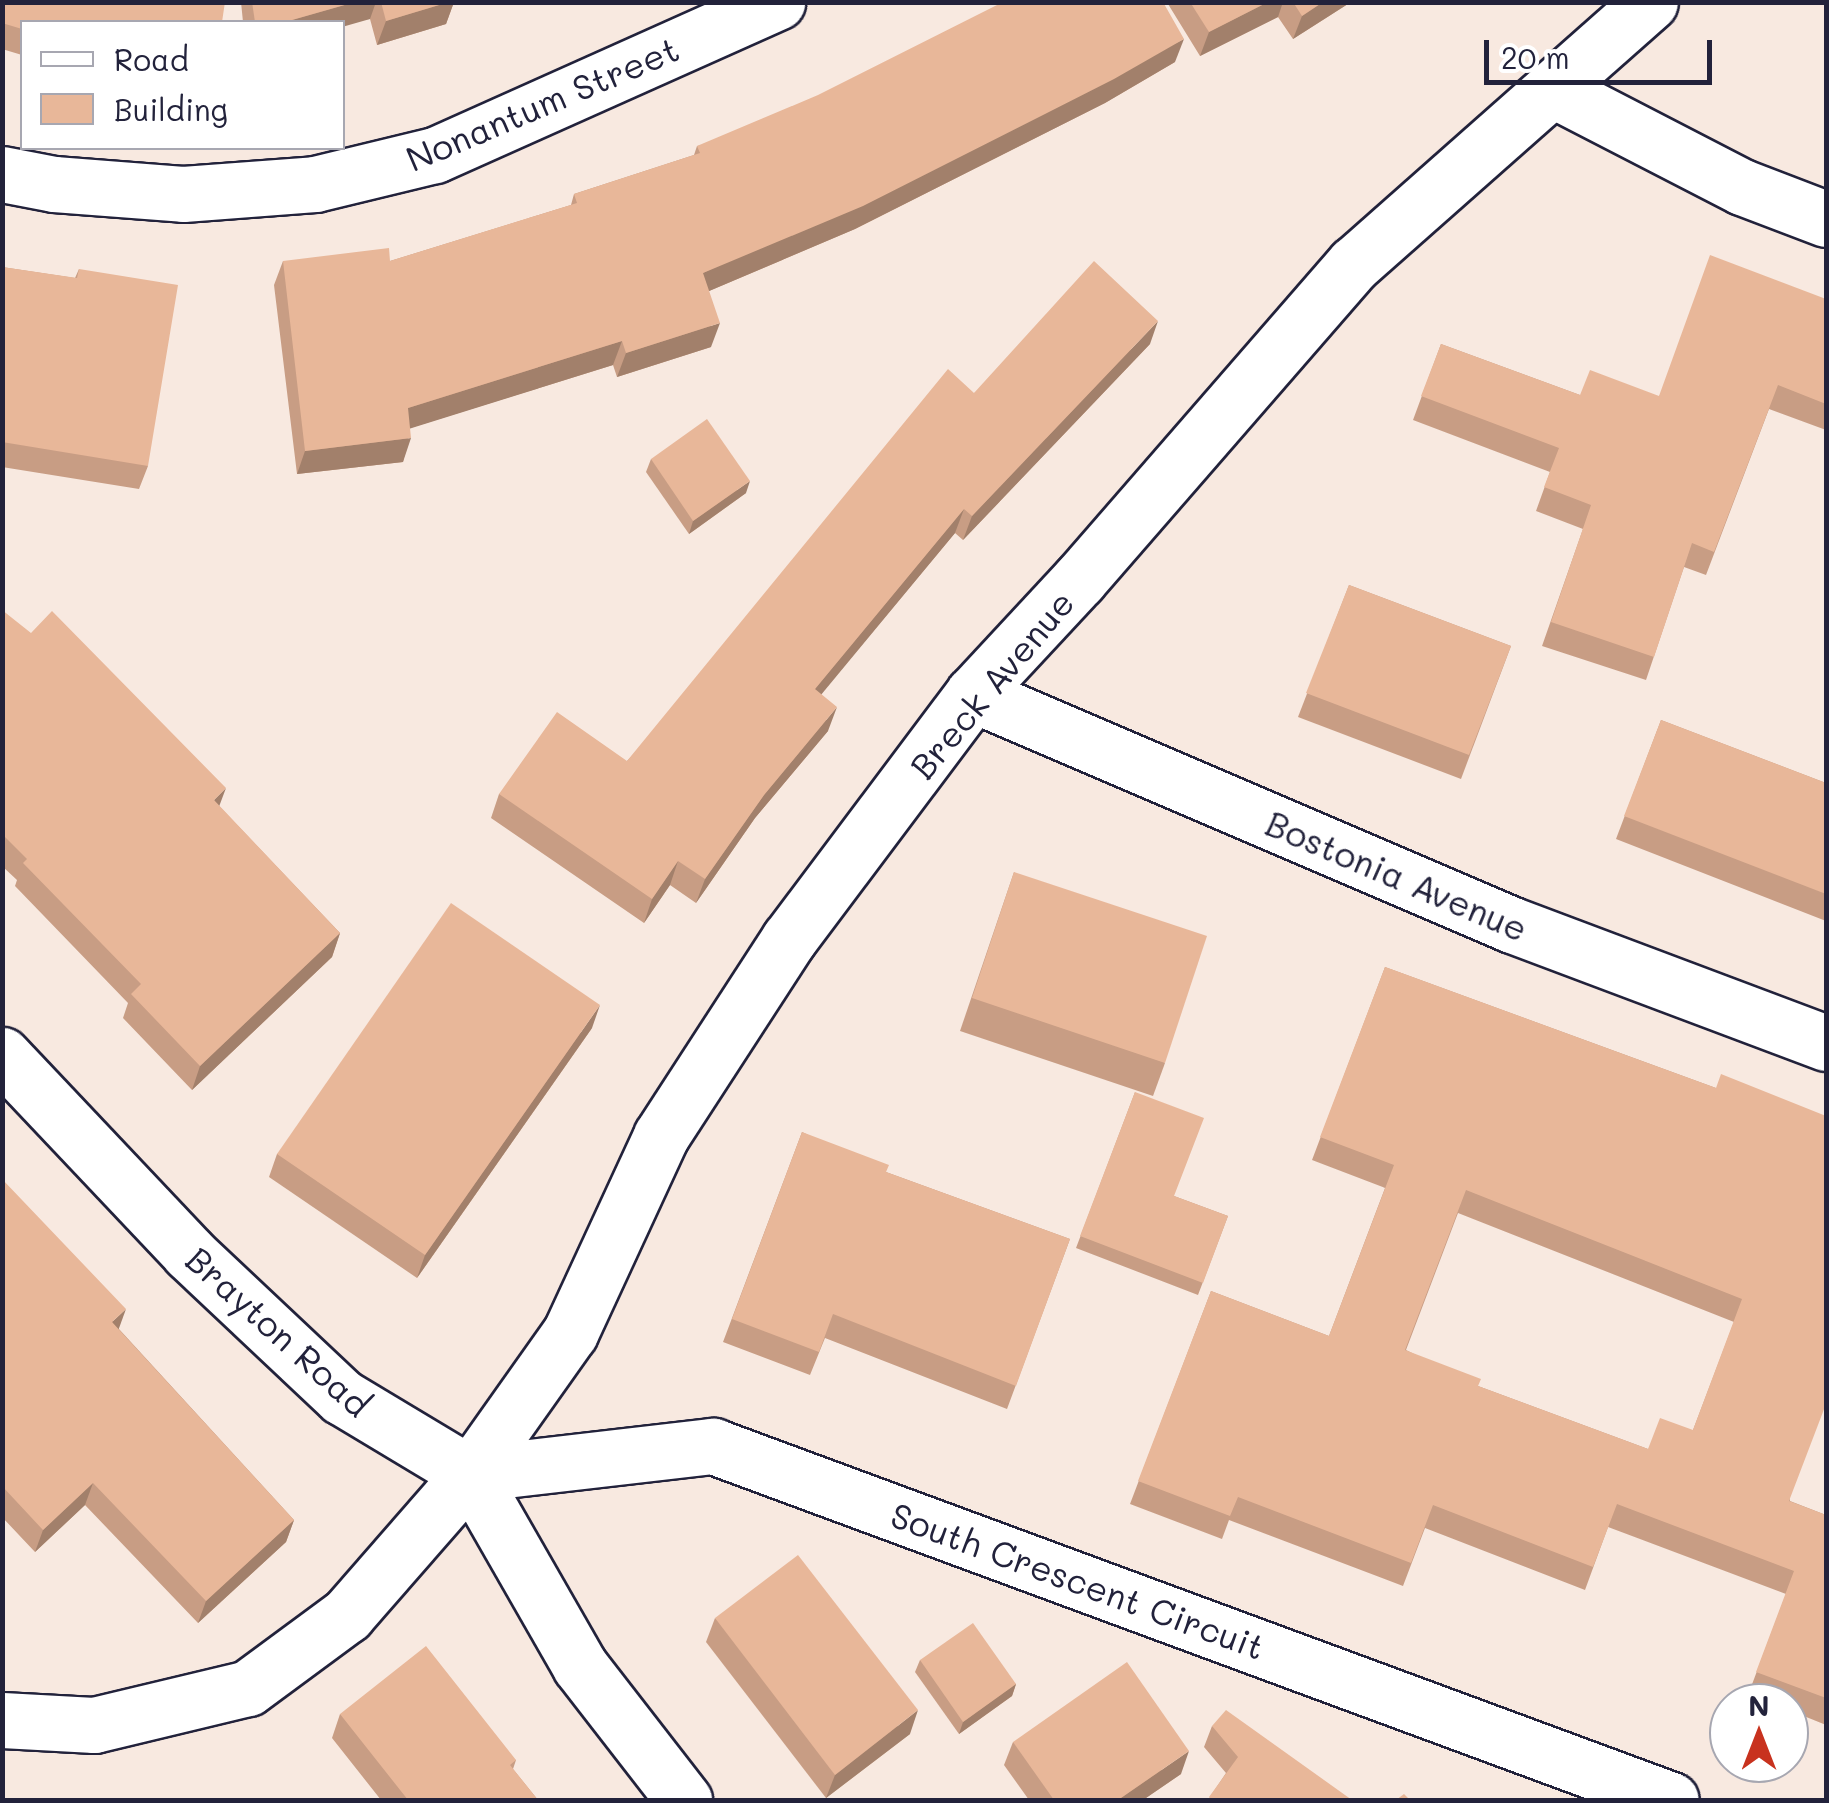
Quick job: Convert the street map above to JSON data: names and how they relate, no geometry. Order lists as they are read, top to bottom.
{
  "streets": {
    "street": [
      "Nonantum Street",
      "Breck Avenue",
      "Bostonia Avenue",
      "Brayton Road",
      "South Crescent Circuit"
    ]
  },
  "crossings": [
    ["Breck Avenue", "Bostonia Avenue"],
    ["Breck Avenue", "Brayton Road"],
    ["Breck Avenue", "South Crescent Circuit"],
    ["Brayton Road", "South Crescent Circuit"]
  ],
  "legend": ["Road", "Building"],
  "scale_bar": "20 m",
  "north": "top"
}
